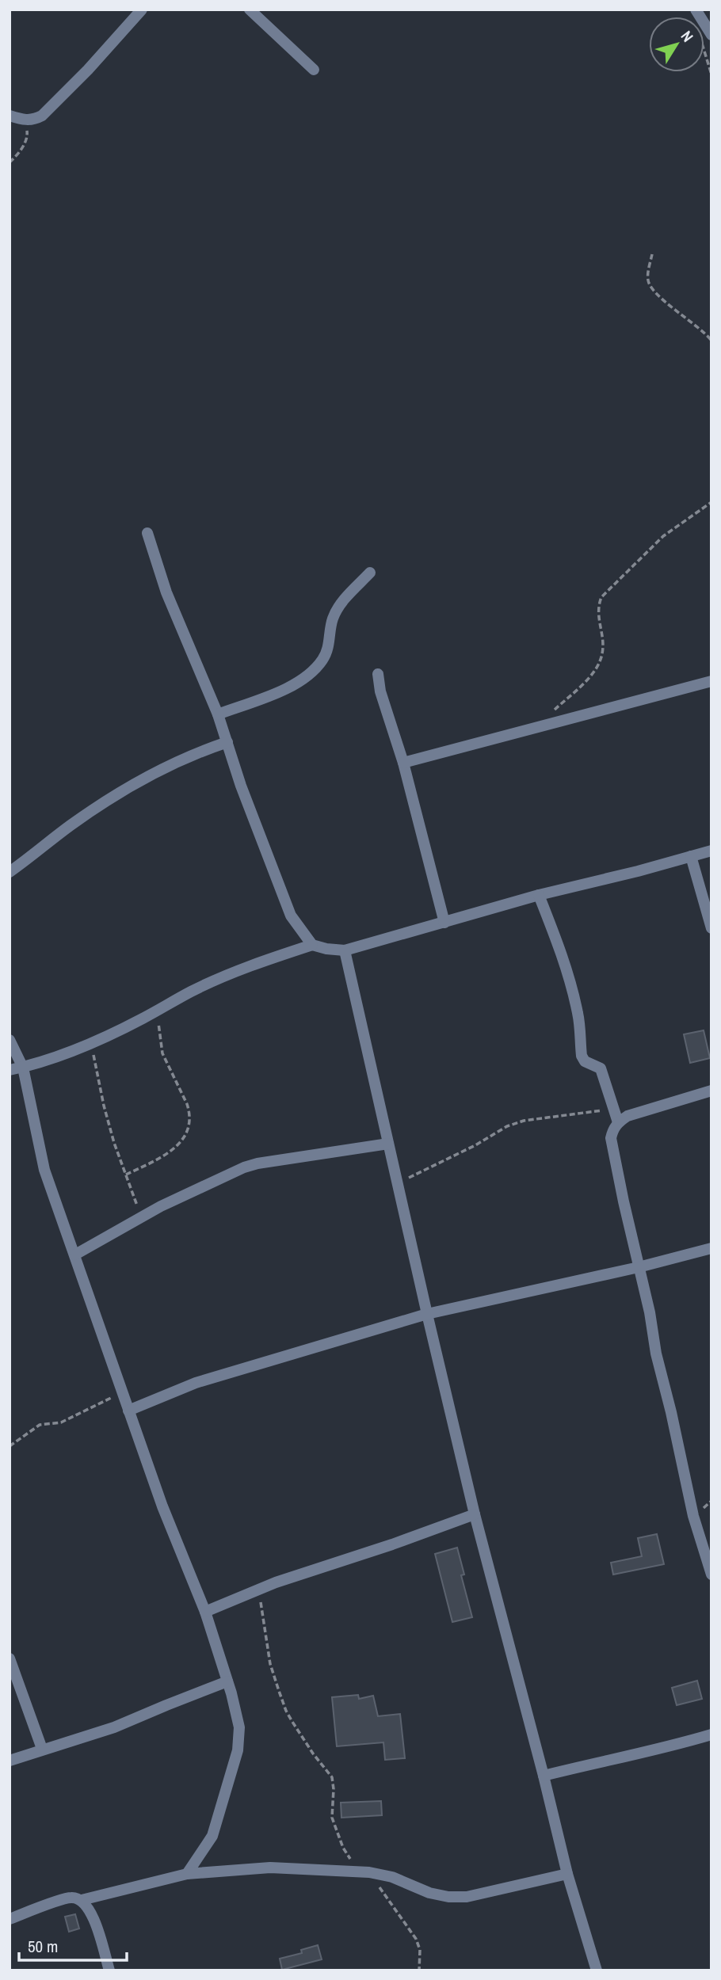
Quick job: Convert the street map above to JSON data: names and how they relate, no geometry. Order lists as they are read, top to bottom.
{
  "scale_bar": "50 m",
  "north": "top right"
}
